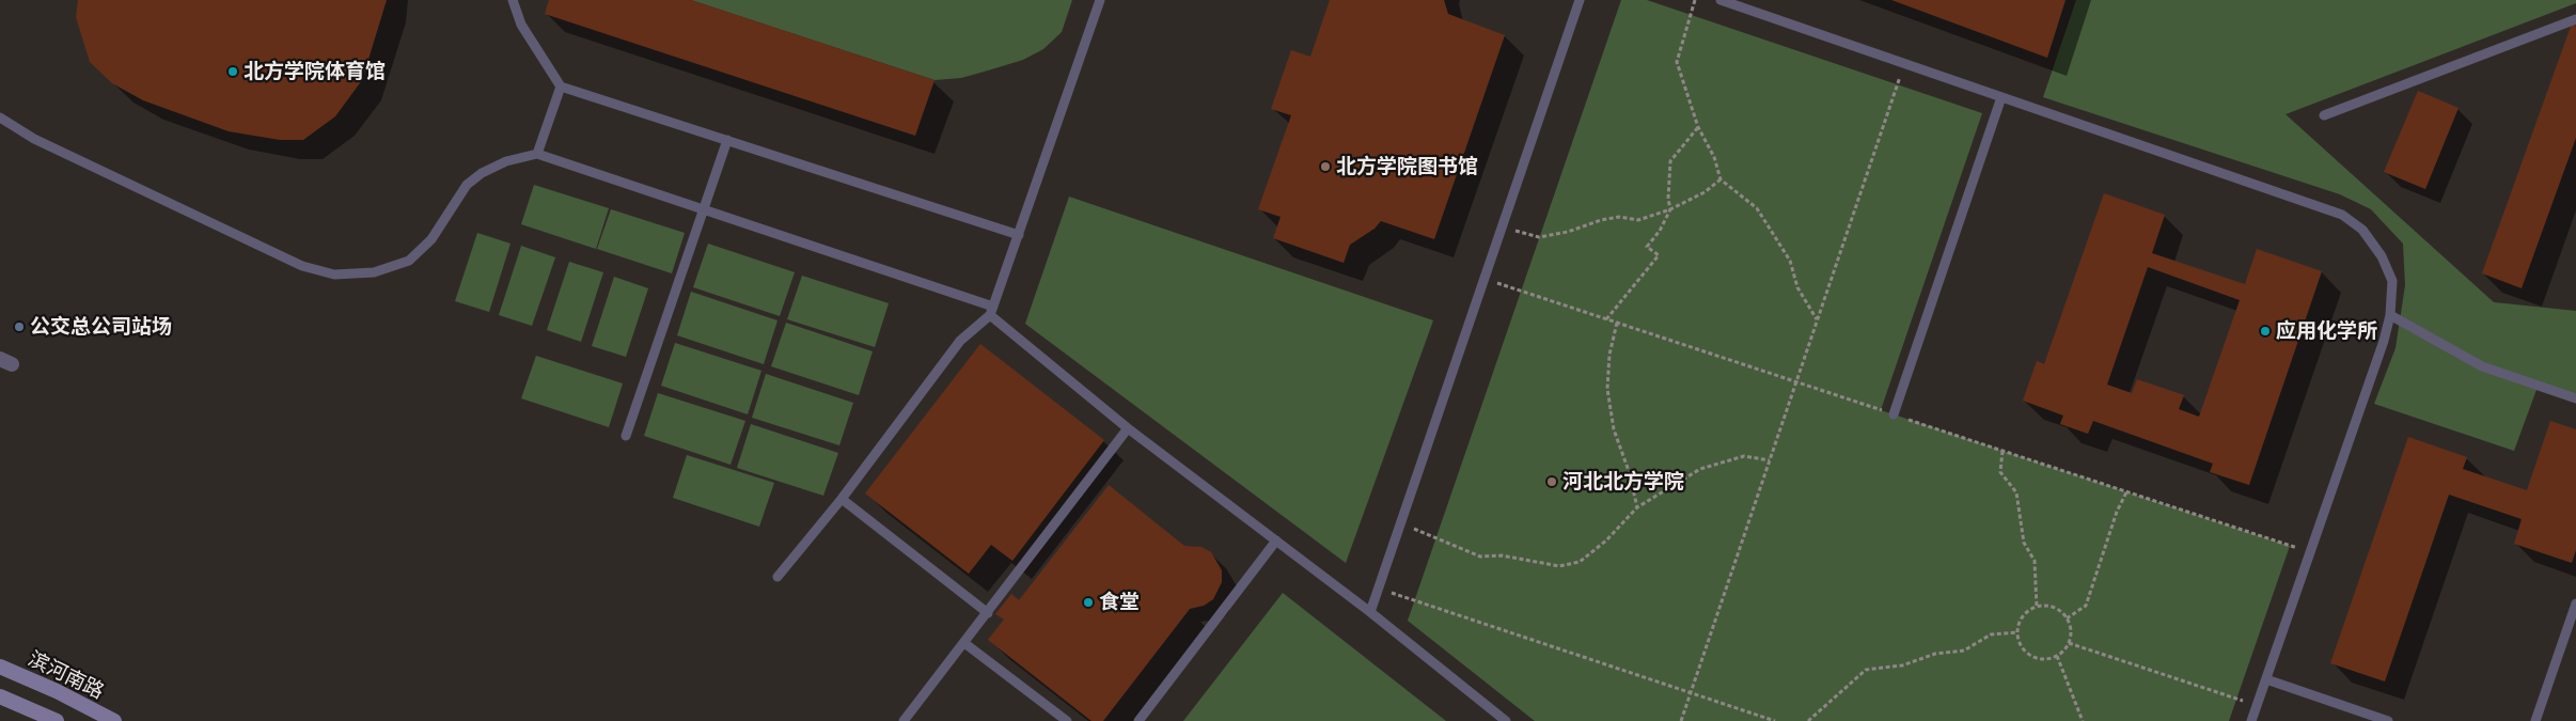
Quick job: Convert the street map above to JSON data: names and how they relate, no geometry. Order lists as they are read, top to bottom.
{
  "streets": {
    "main road": ["滨河南路"]
  },
  "places": [
    "北方学院体育馆",
    "北方学院图书馆",
    "公交总公司站场",
    "应用化学所",
    "河北北方学院",
    "食堂"
  ]
}
